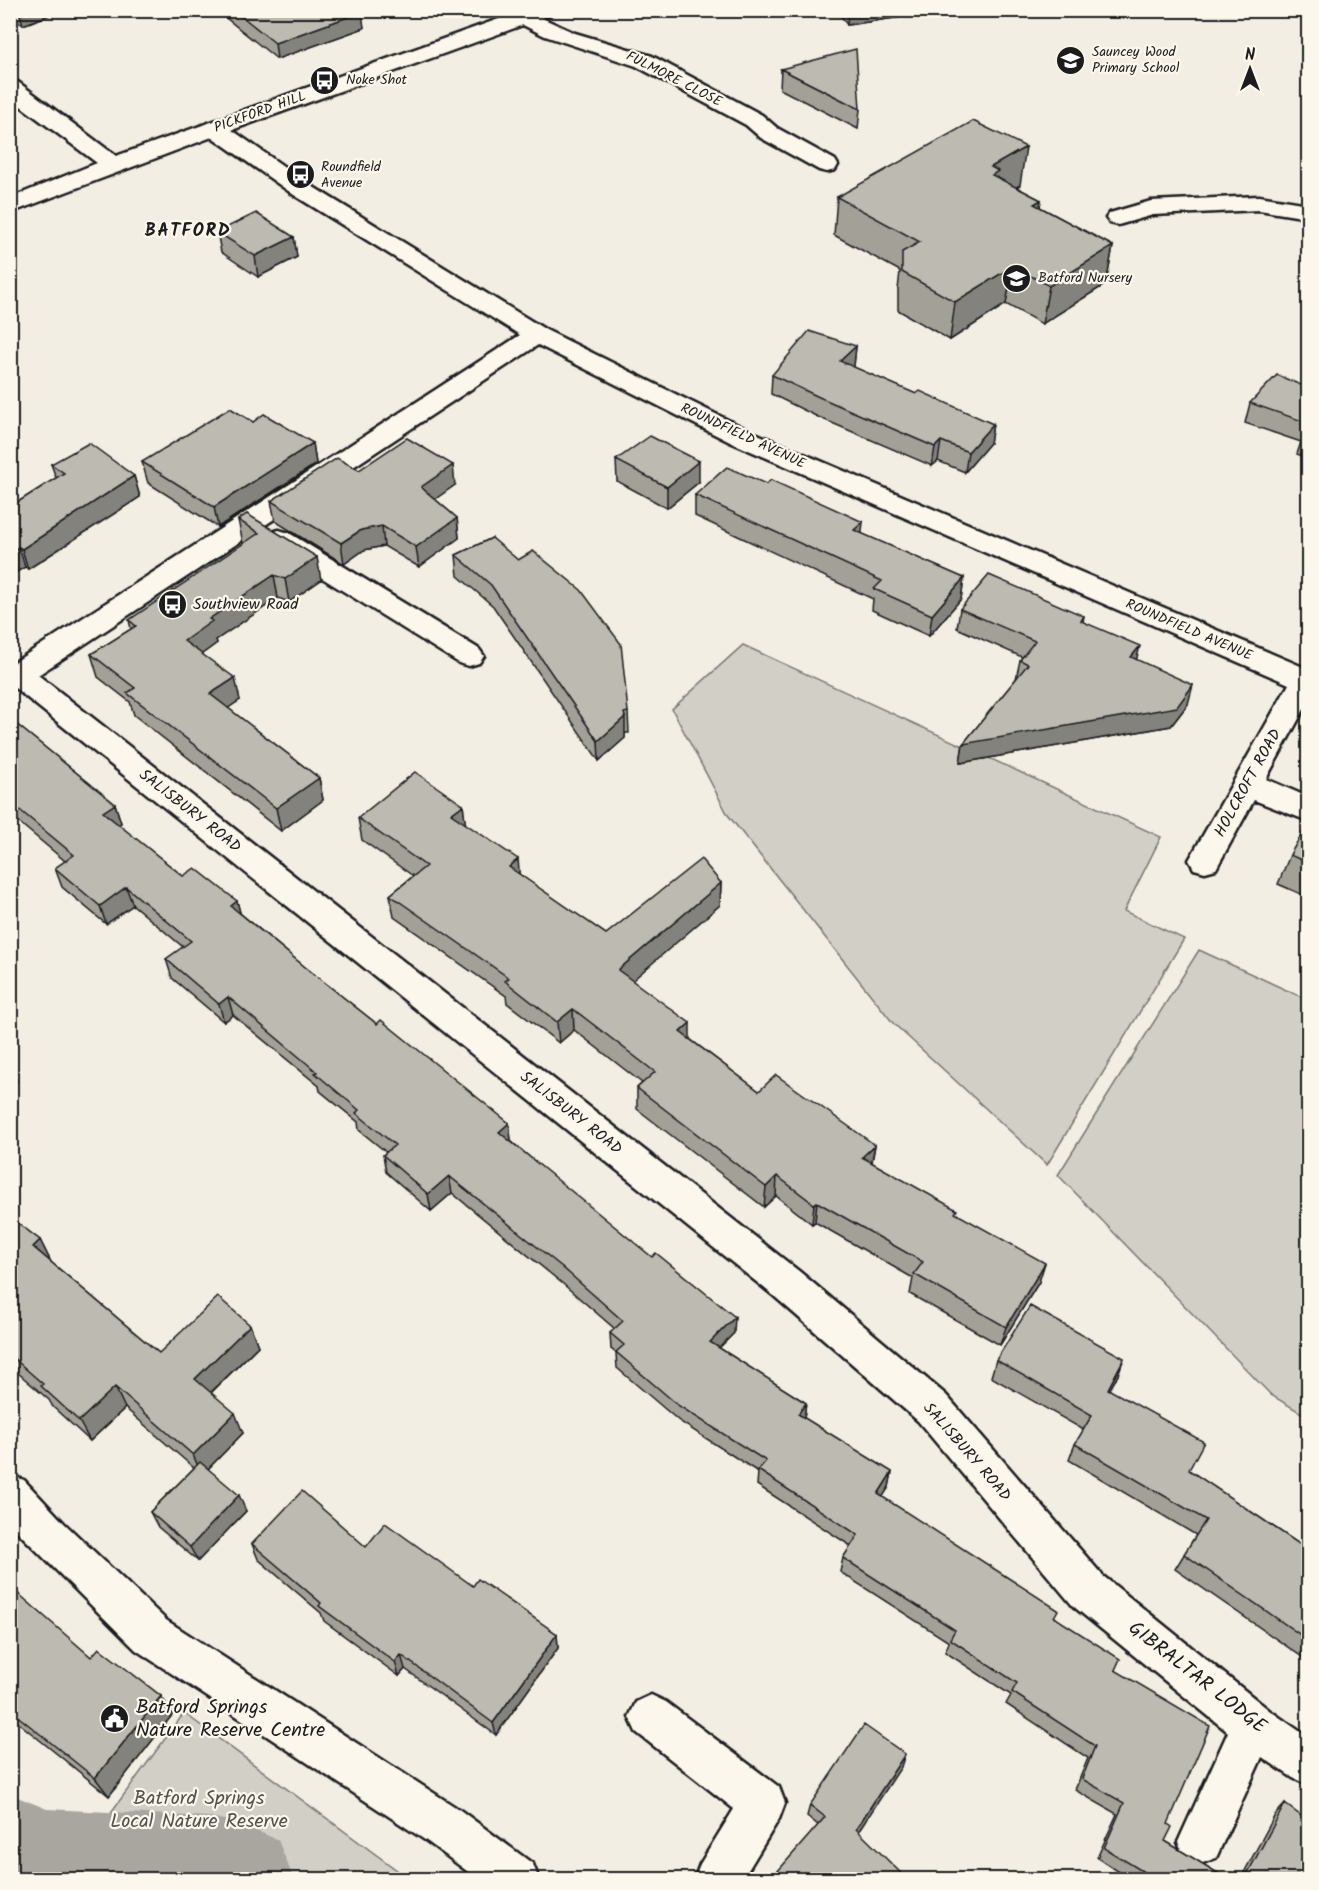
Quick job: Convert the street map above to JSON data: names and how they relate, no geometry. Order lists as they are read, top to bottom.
{
  "streets": {
    "street": [
      "FULMORE CLOSE",
      "PICKFORD HILL",
      "ROUNDFIELD AVENUE",
      "HOLCROFT ROAD",
      "SALISBURY ROAD",
      "GIBRALTAR LODGE"
    ]
  },
  "crossings": [
    ["FULMORE CLOSE", "PICKFORD HILL"],
    ["PICKFORD HILL", "ROUNDFIELD AVENUE"],
    ["ROUNDFIELD AVENUE", "HOLCROFT ROAD"],
    ["SALISBURY ROAD", "GIBRALTAR LODGE"]
  ],
  "districts": ["BATFORD"],
  "parks": ["Batford Springs Local Nature Reserve"],
  "places": {
    "school or university": ["Sauncey Wood Primary School", "Batford Nursery"],
    "bus stop": ["Noke Shot", "Roundfield Avenue", "Southview Road"],
    "public building": ["Batford Springs Nature Reserve Centre"]
  },
  "north": "top"
}
